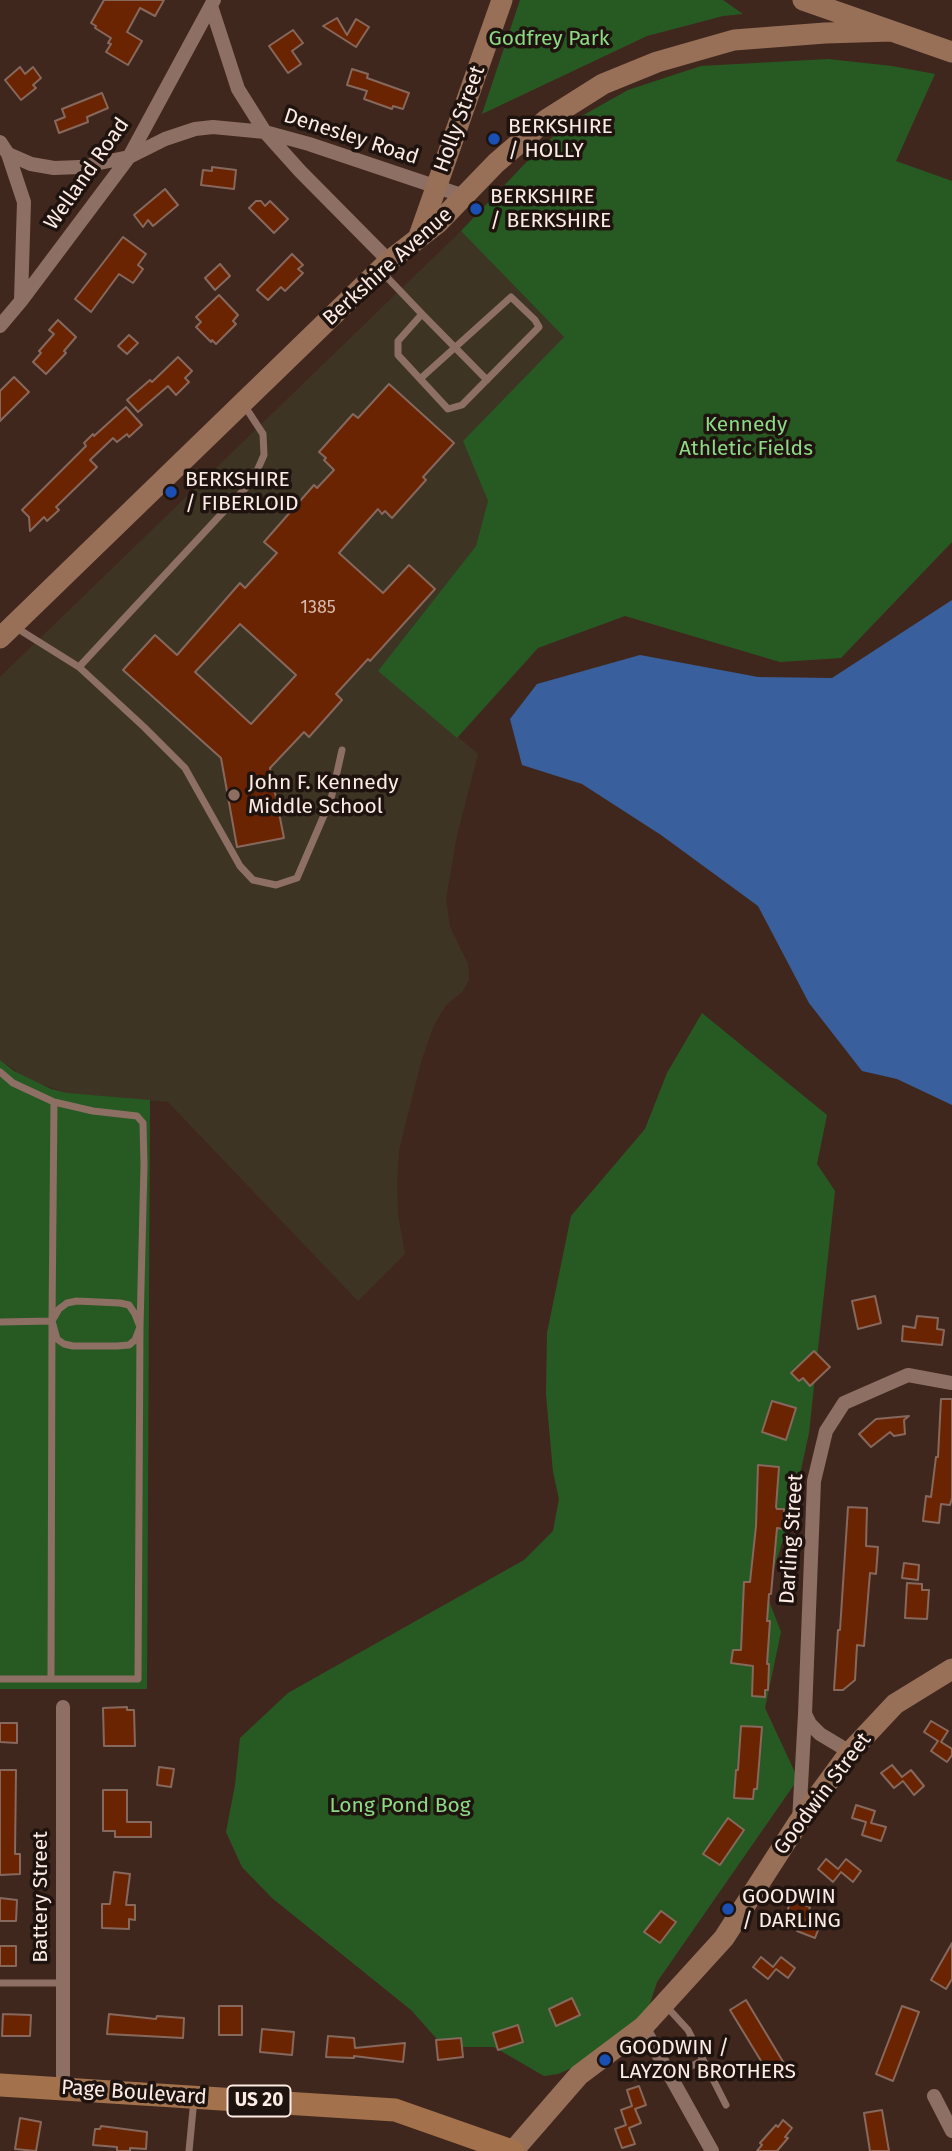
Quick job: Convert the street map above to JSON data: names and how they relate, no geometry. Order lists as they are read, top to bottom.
{
  "streets": {
    "main road": [
      "Holly Street",
      "Berkshire Avenue",
      "Goodwin Street",
      "Page Boulevard",
      "US 20"
    ],
    "street": [
      "Denesley Road",
      "Welland Road",
      "Darling Street",
      "Battery Street"
    ]
  },
  "crossings": [
    ["Holly Street", "Denesley Road"],
    ["Holly Street", "Berkshire Avenue"],
    ["Denesley Road", "Welland Road"],
    ["Denesley Road", "Berkshire Avenue"],
    ["Darling Street", "Goodwin Street"],
    ["Goodwin Street", "Page Boulevard"],
    ["Battery Street", "Page Boulevard"]
  ],
  "parks": ["Godfrey Park", "Kennedy Athletic Fields", "Long Pond Bog"],
  "places": [
    "BERKSHIRE / HOLLY",
    "BERKSHIRE / BERKSHIRE",
    "BERKSHIRE / FIBERLOID",
    "John F. Kennedy Middle School",
    "GOODWIN / DARLING",
    "GOODWIN / LAYZON BROTHERS"
  ],
  "house_numbers": ["1385"]
}
